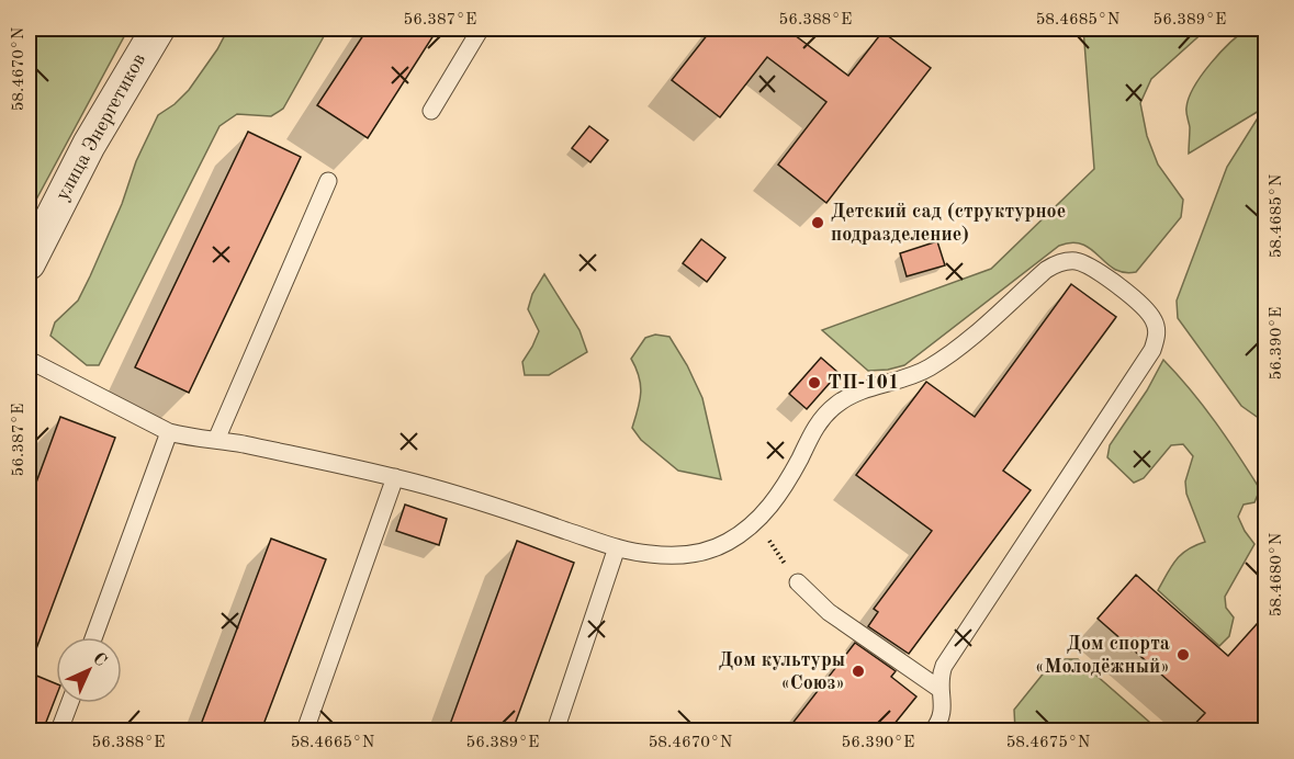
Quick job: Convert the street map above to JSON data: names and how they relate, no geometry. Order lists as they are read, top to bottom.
{
  "streets": {
    "street": ["улица Энергетиков"]
  },
  "places": [
    "Детский сад (структурное подразделение)",
    "ТП-101",
    "Дом спорта «Молодёжный»",
    "Дом культуры «Союз»"
  ],
  "north": "top right",
  "coordinates": [
    "56.387°E",
    "56.388°E",
    "58.4685°N",
    "56.389°E",
    "58.4670°N",
    "56.390°E",
    "58.4680°N",
    "58.4665°N",
    "58.4675°N"
  ]
}
